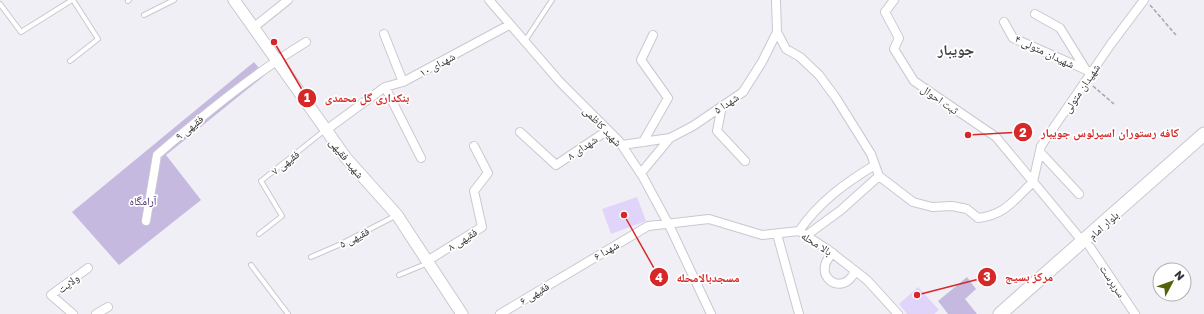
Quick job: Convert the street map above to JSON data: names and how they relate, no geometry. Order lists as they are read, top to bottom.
{
  "streets": {
    "main road": ["شهید فقیهی", "بلوار امام"],
    "street": [
      "شهیدان متولی ۴",
      "شهدای ۱۰",
      "شهیدان متولی",
      "ثبت احوال",
      "شهدا ۵",
      "شهید کاظمی",
      "فقیهی ۹",
      "شهدای ۸",
      "فقیهی ۸",
      "بالا محله",
      "شهدا ۶",
      "سرپرست",
      "ولایت",
      "فقیهی ۶"
    ],
    "lane": ["فقیهی ۷", "فقیهی ۵"]
  },
  "crossings": [
    ["شهیدان متولی ۴", "شهیدان متولی"],
    ["شهدای ۱۰", "شهید کاظمی"],
    ["شهدای ۱۰", "شهید فقیهی"],
    ["شهدای ۱۰", "فقیهی ۷"],
    ["شهیدان متولی", "ثبت احوال"],
    ["شهیدان متولی", "سرپرست"],
    ["ثبت احوال", "سرپرست"],
    ["شهدا ۵", "شهید کاظمی"],
    ["شهید کاظمی", "شهدای ۸"],
    ["شهید کاظمی", "بالا محله"],
    ["شهید کاظمی", "شهدا ۶"],
    ["فقیهی ۹", "شهید فقیهی"],
    ["شهید فقیهی", "فقیهی ۷"],
    ["شهید فقیهی", "فقیهی ۵"],
    ["شهید فقیهی", "فقیهی ۸"],
    ["بلوار امام", "سرپرست"],
    ["بالا محله", "شهدا ۶"],
    ["شهدا ۶", "فقیهی ۶"]
  ],
  "districts": ["جویبار"],
  "parks": ["آرامگاه"],
  "places": [
    "بنکداری گل محمدی",
    "کافه رستوران اسپرلوس جویبار",
    "مسجدبالامحله",
    "مرکز بسیج"
  ],
  "north": "top right"
}
